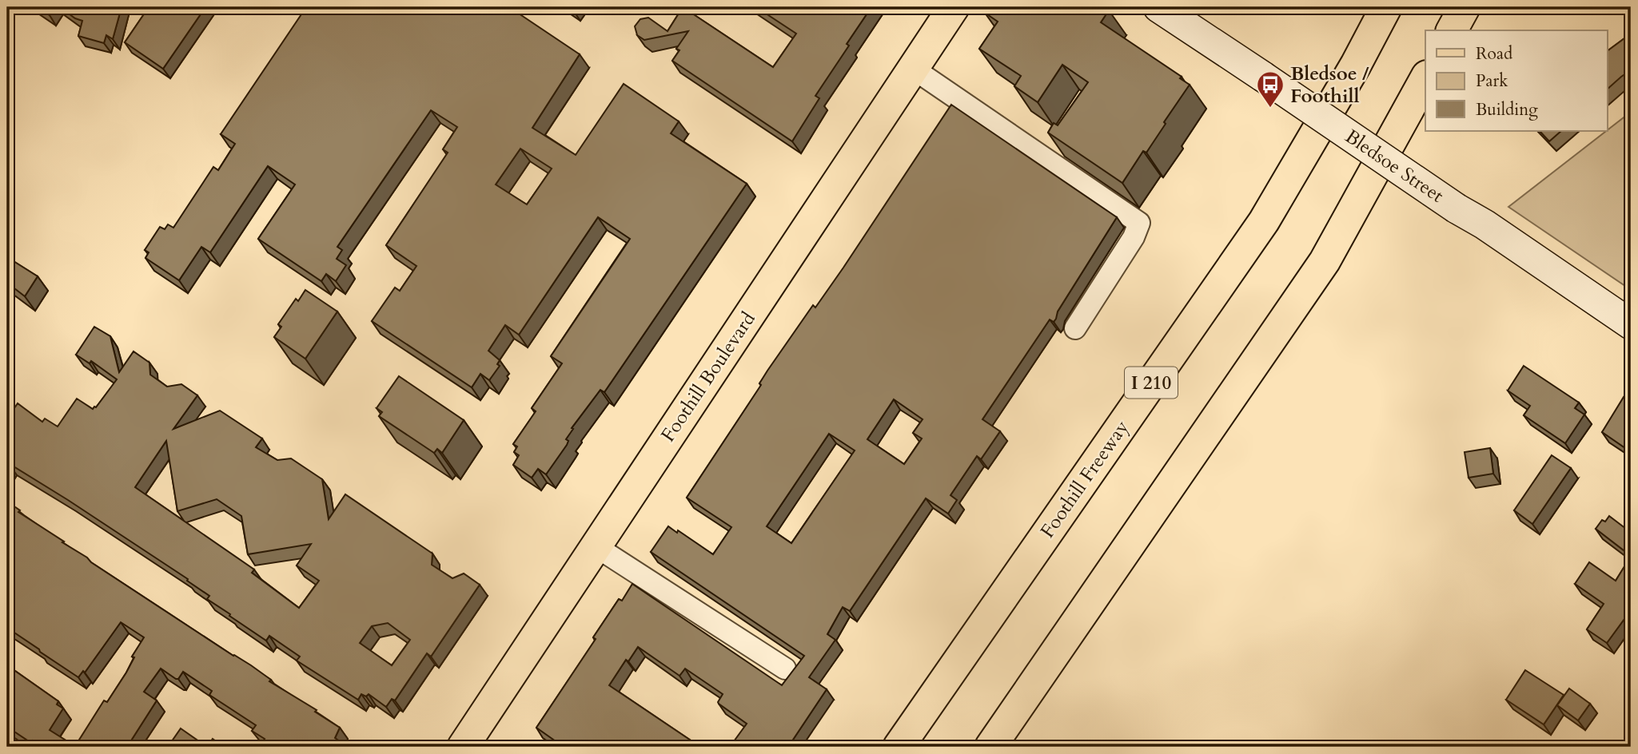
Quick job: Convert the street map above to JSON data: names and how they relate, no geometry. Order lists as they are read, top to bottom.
{
  "streets": {
    "main road": ["Foothill Boulevard", "I 210", "Foothill Freeway"],
    "street": ["Bledsoe Street"]
  },
  "places": {
    "bus stop": ["Bledsoe / Foothill"]
  },
  "legend": ["Road", "Park", "Building"]
}
